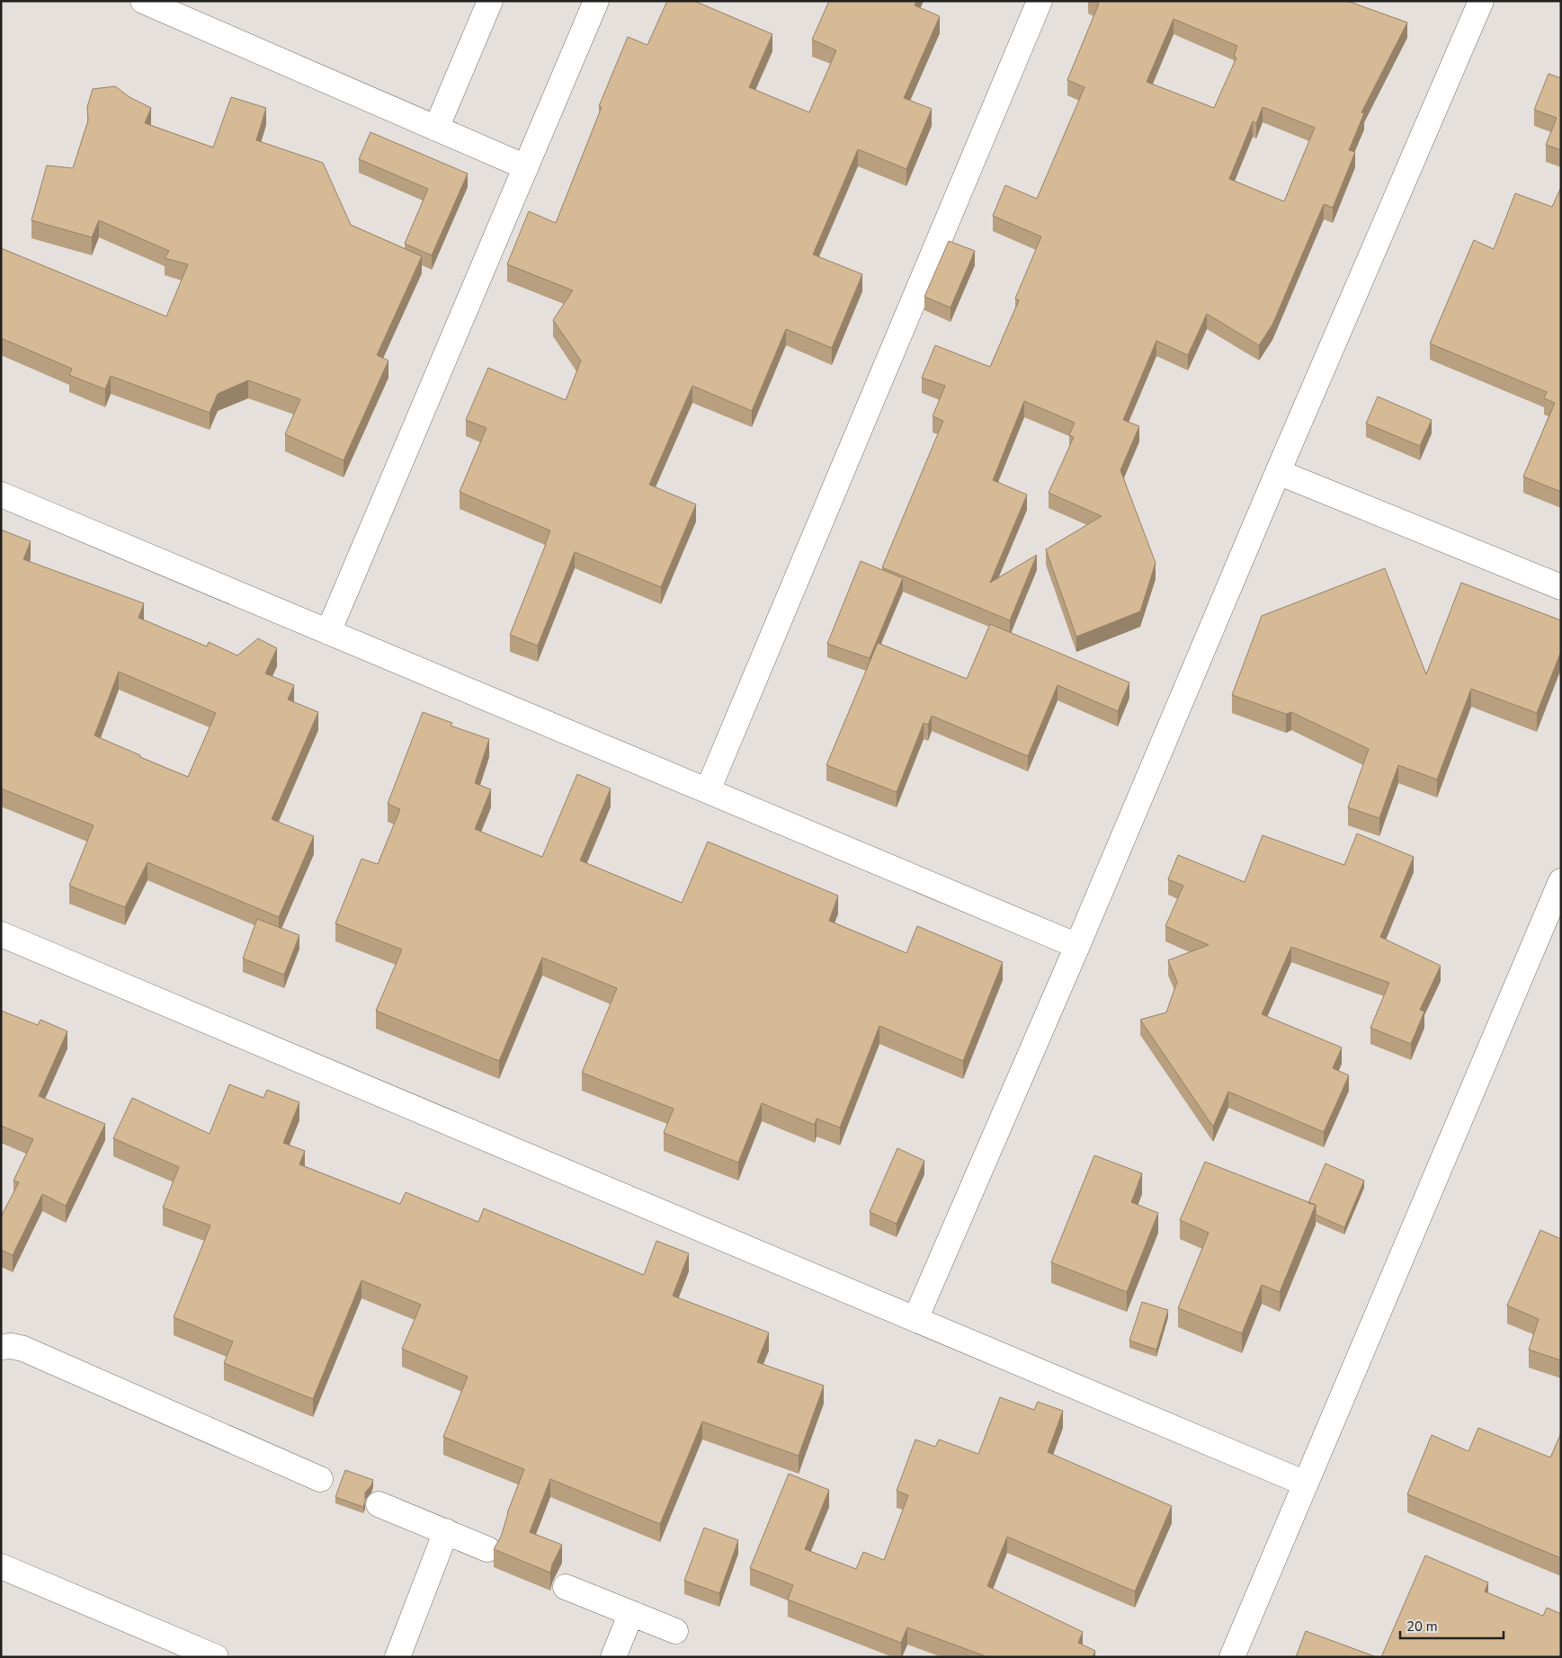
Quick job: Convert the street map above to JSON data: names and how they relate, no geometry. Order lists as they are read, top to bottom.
{
  "scale_bar": "20 m"
}
